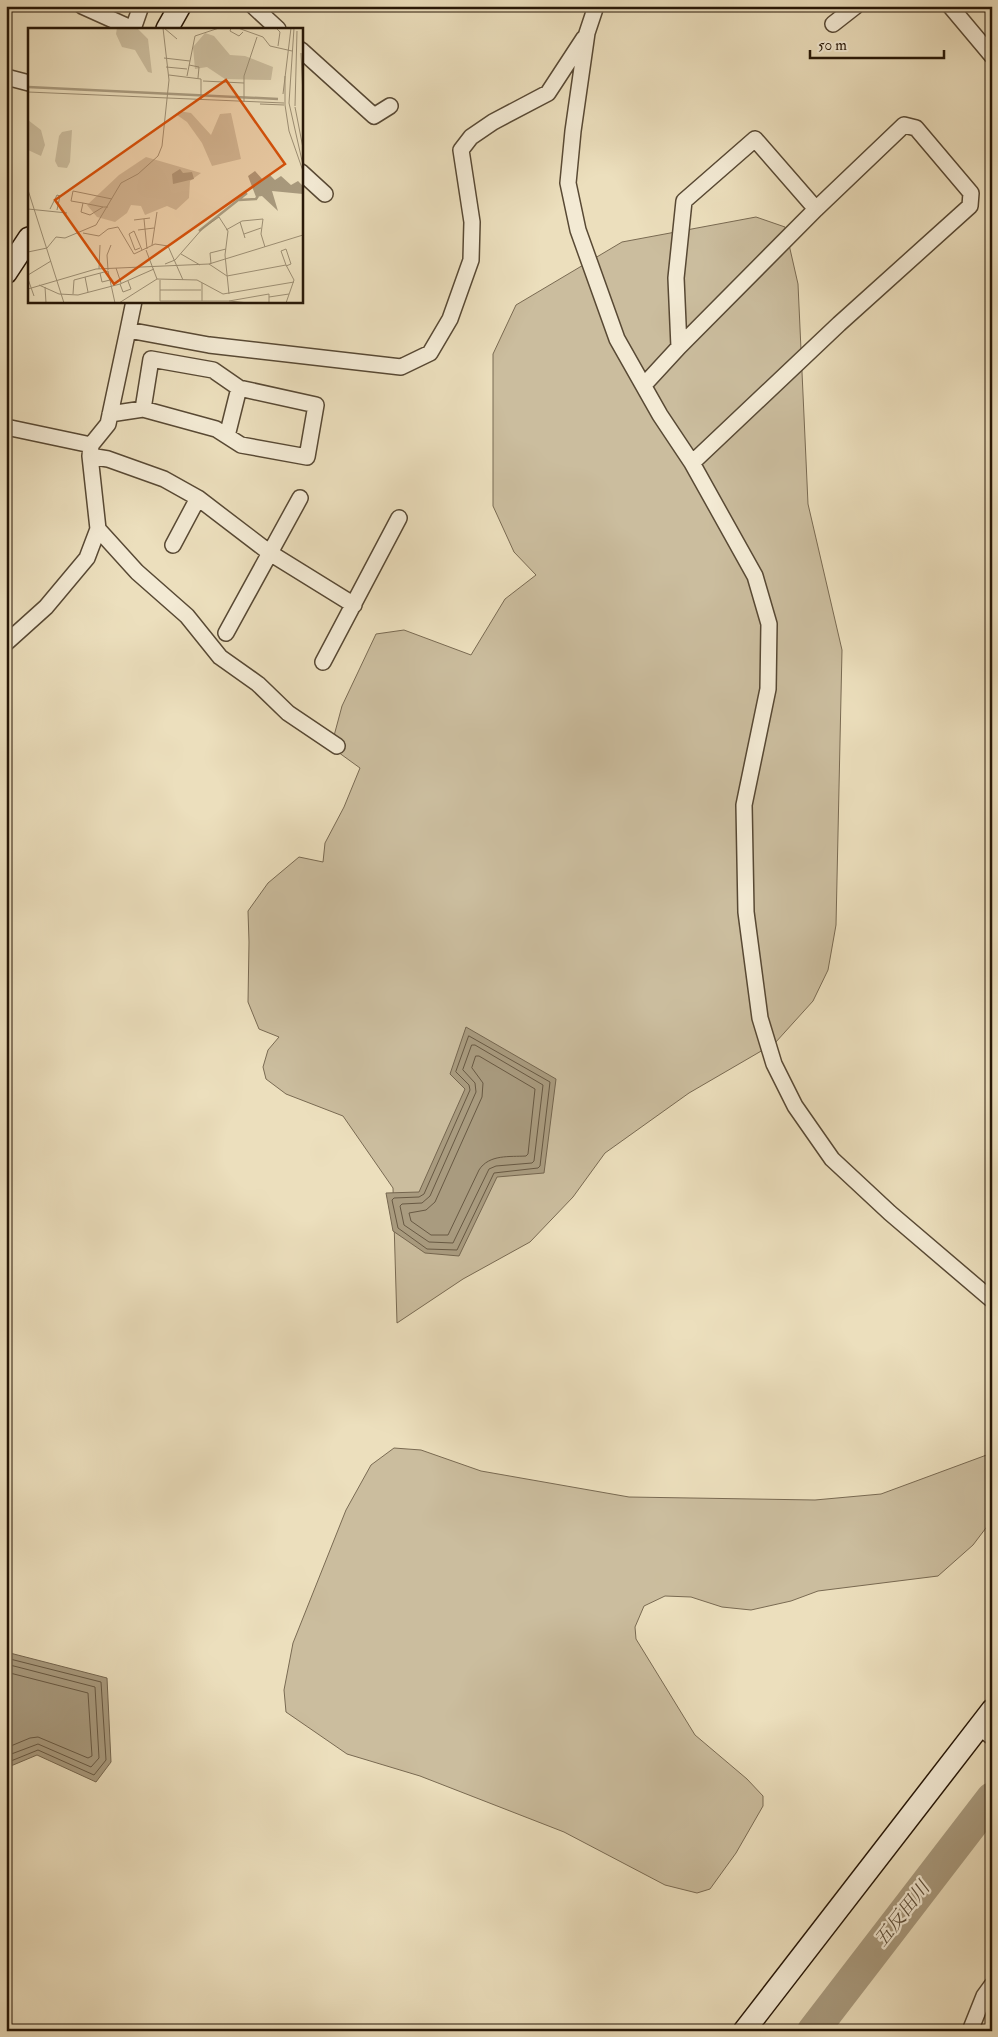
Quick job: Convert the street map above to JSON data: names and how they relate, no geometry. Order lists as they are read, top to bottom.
{
  "water": ["五反田川"],
  "scale_bar": "50 m"
}
